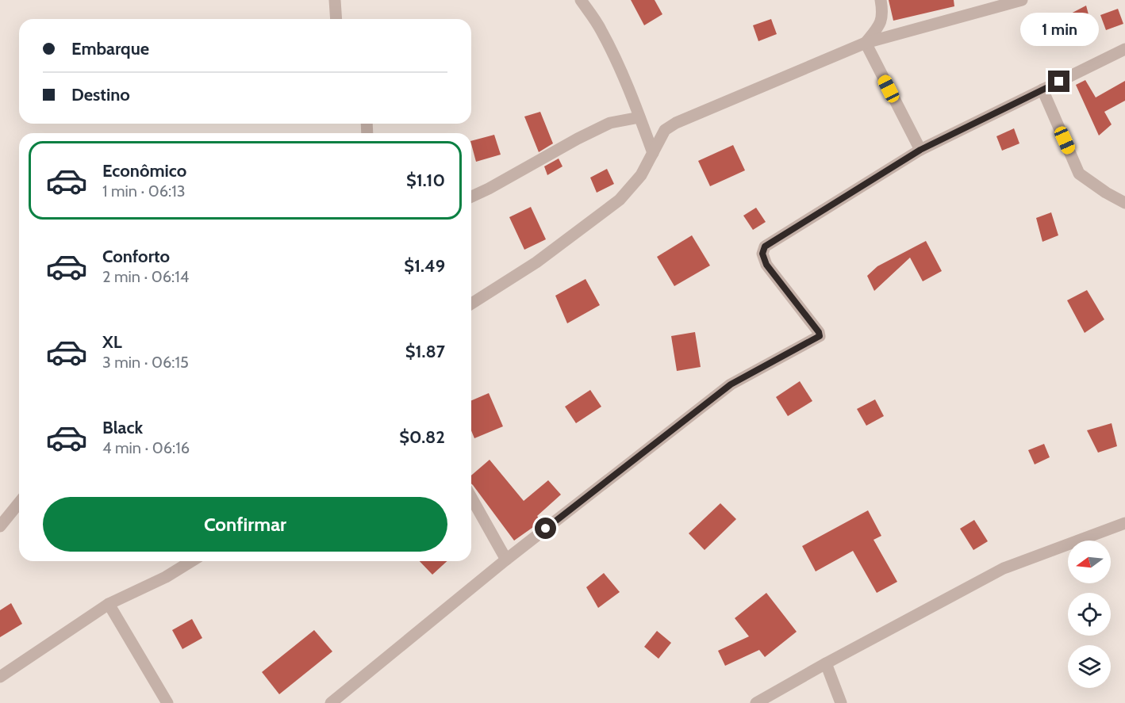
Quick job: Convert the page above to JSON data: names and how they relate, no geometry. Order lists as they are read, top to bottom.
{
  "north": "left",
  "page": {
    "bubble": "1 min",
    "banner": ["Embarque", "Destino"],
    "list": [
      {
        "name": "Econômico",
        "note": "1 min · 06:13",
        "value": "$1.10"
      },
      {
        "name": "Conforto",
        "note": "2 min · 06:14",
        "value": "$1.49"
      },
      {
        "name": "XL",
        "note": "3 min · 06:15",
        "value": "$1.87"
      },
      {
        "name": "Black",
        "note": "4 min · 06:16",
        "value": "$0.82"
      }
    ],
    "buttons": "Confirmar"
  }
}
